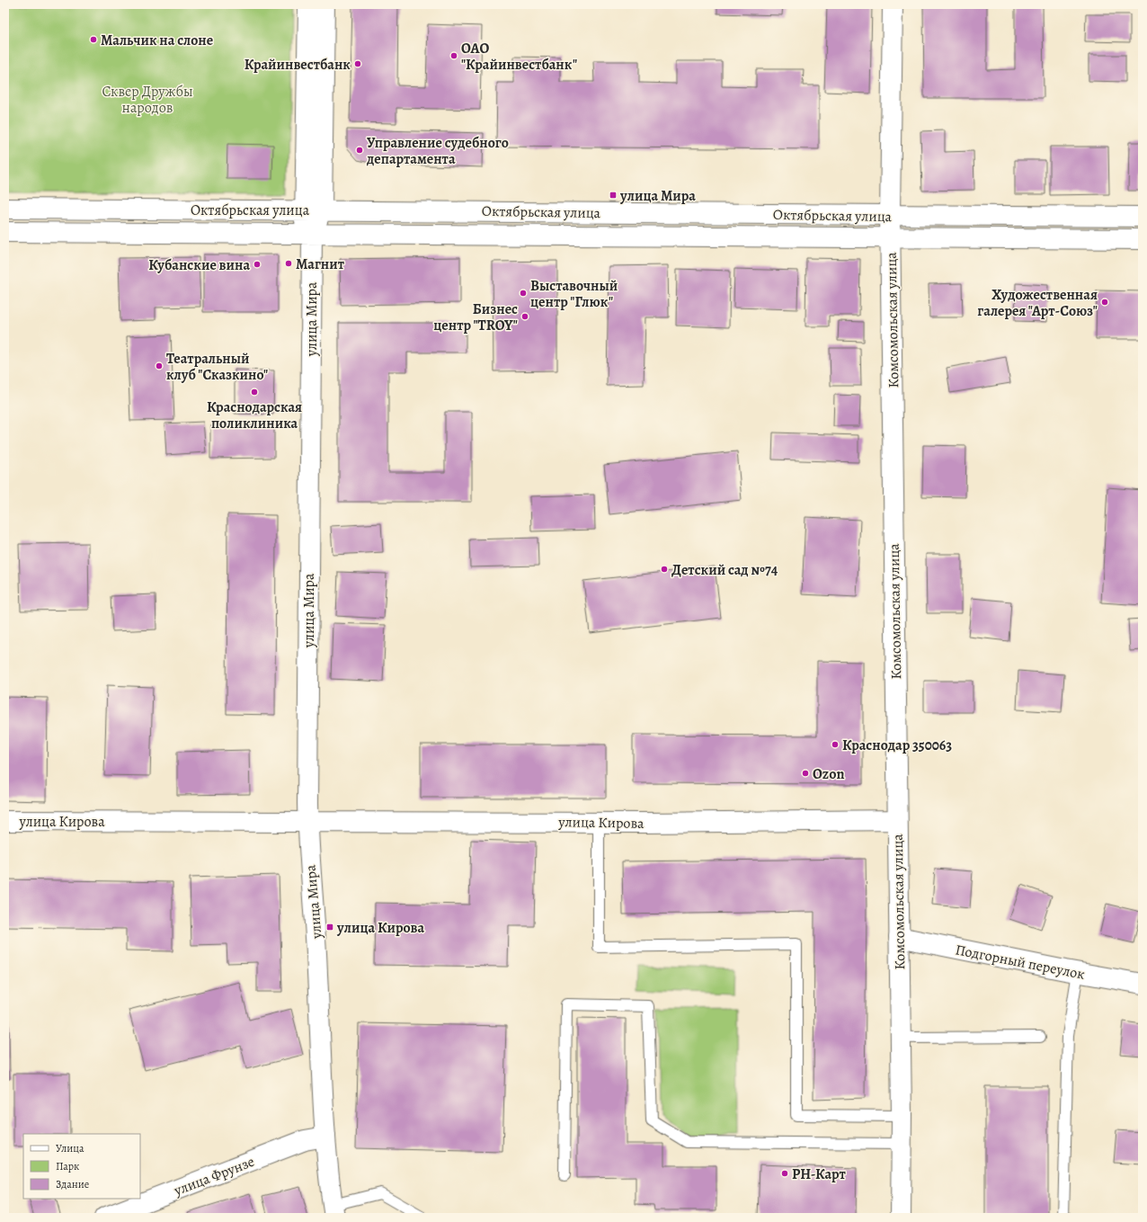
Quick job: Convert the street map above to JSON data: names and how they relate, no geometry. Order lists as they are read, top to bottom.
{
  "streets": {
    "street": [
      "Октябрьская улица",
      "улица Мира",
      "Комсомольская улица",
      "улица Кирова",
      "Подгорный переулок",
      "улица Фрунзе"
    ]
  },
  "crossings": [
    ["Октябрьская улица", "улица Мира"],
    ["Октябрьская улица", "Комсомольская улица"],
    ["улица Мира", "улица Кирова"],
    ["улица Мира", "улица Фрунзе"],
    ["Комсомольская улица", "улица Кирова"],
    ["Комсомольская улица", "Подгорный переулок"]
  ],
  "parks": ["Сквер Дружбы народов"],
  "places": {
    "other": [
      "Мальчик на слоне",
      "ОАО \"Крайинвестбанк\"",
      "Крайинвестбанк",
      "Управление судебного департамента",
      "Магнит",
      "Кубанские вина",
      "Выставочный центр \"Глюк\"",
      "Художественная галерея \"Арт-Союз\"",
      "Бизнес центр \"TROY\"",
      "Театральный клуб \"Сказкино\"",
      "Краснодарская поликлиника",
      "Детский сад №74",
      "Краснодар 350063",
      "Ozon",
      "РН-Карт"
    ],
    "transit": ["улица Мира", "улица Кирова"]
  },
  "legend": ["Улица", "Парк", "Здание"]
}
